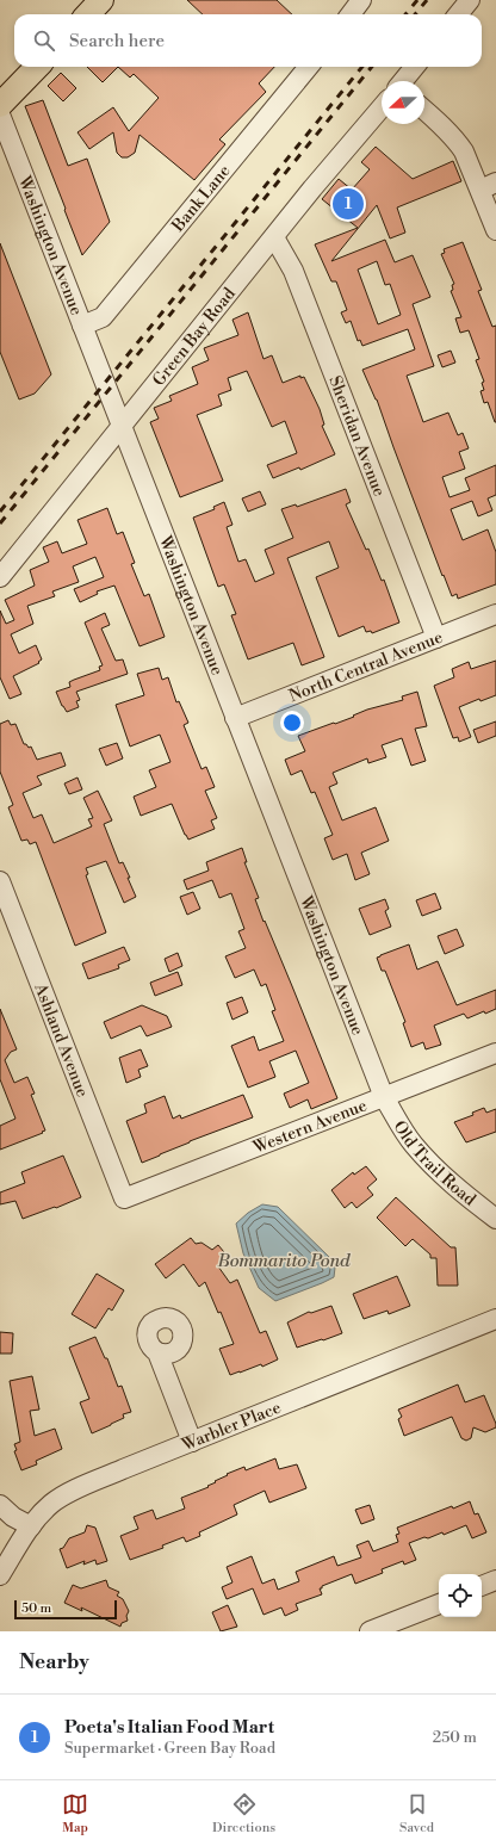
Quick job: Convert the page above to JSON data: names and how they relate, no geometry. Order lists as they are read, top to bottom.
{
  "streets": {
    "street": [
      "Bank Lane",
      "Washington Avenue",
      "Green Bay Road",
      "Sheridan Avenue",
      "North Central Avenue",
      "Ashland Avenue",
      "Western Avenue",
      "Old Trail Road",
      "Warbler Place"
    ]
  },
  "crossings": [
    ["Bank Lane", "Washington Avenue"],
    ["Washington Avenue", "Green Bay Road"],
    ["Washington Avenue", "North Central Avenue"],
    ["Washington Avenue", "Western Avenue"],
    ["Washington Avenue", "Old Trail Road"],
    ["Green Bay Road", "Sheridan Avenue"],
    ["Sheridan Avenue", "North Central Avenue"],
    ["Ashland Avenue", "Western Avenue"],
    ["Western Avenue", "Old Trail Road"]
  ],
  "water": ["Bommarito Pond"],
  "scale_bar": "50 m",
  "north": "left",
  "page": {
    "search": "Search here",
    "pins": "1",
    "scale": "50 m",
    "heading": "Nearby",
    "list": [
      {
        "mark": "1",
        "name": "Poeta's Italian Food Mart",
        "note": "Supermarket · Green Bay Road",
        "value": "250 m"
      }
    ],
    "nav": ["Map", "Directions", "Saved"]
  }
}
